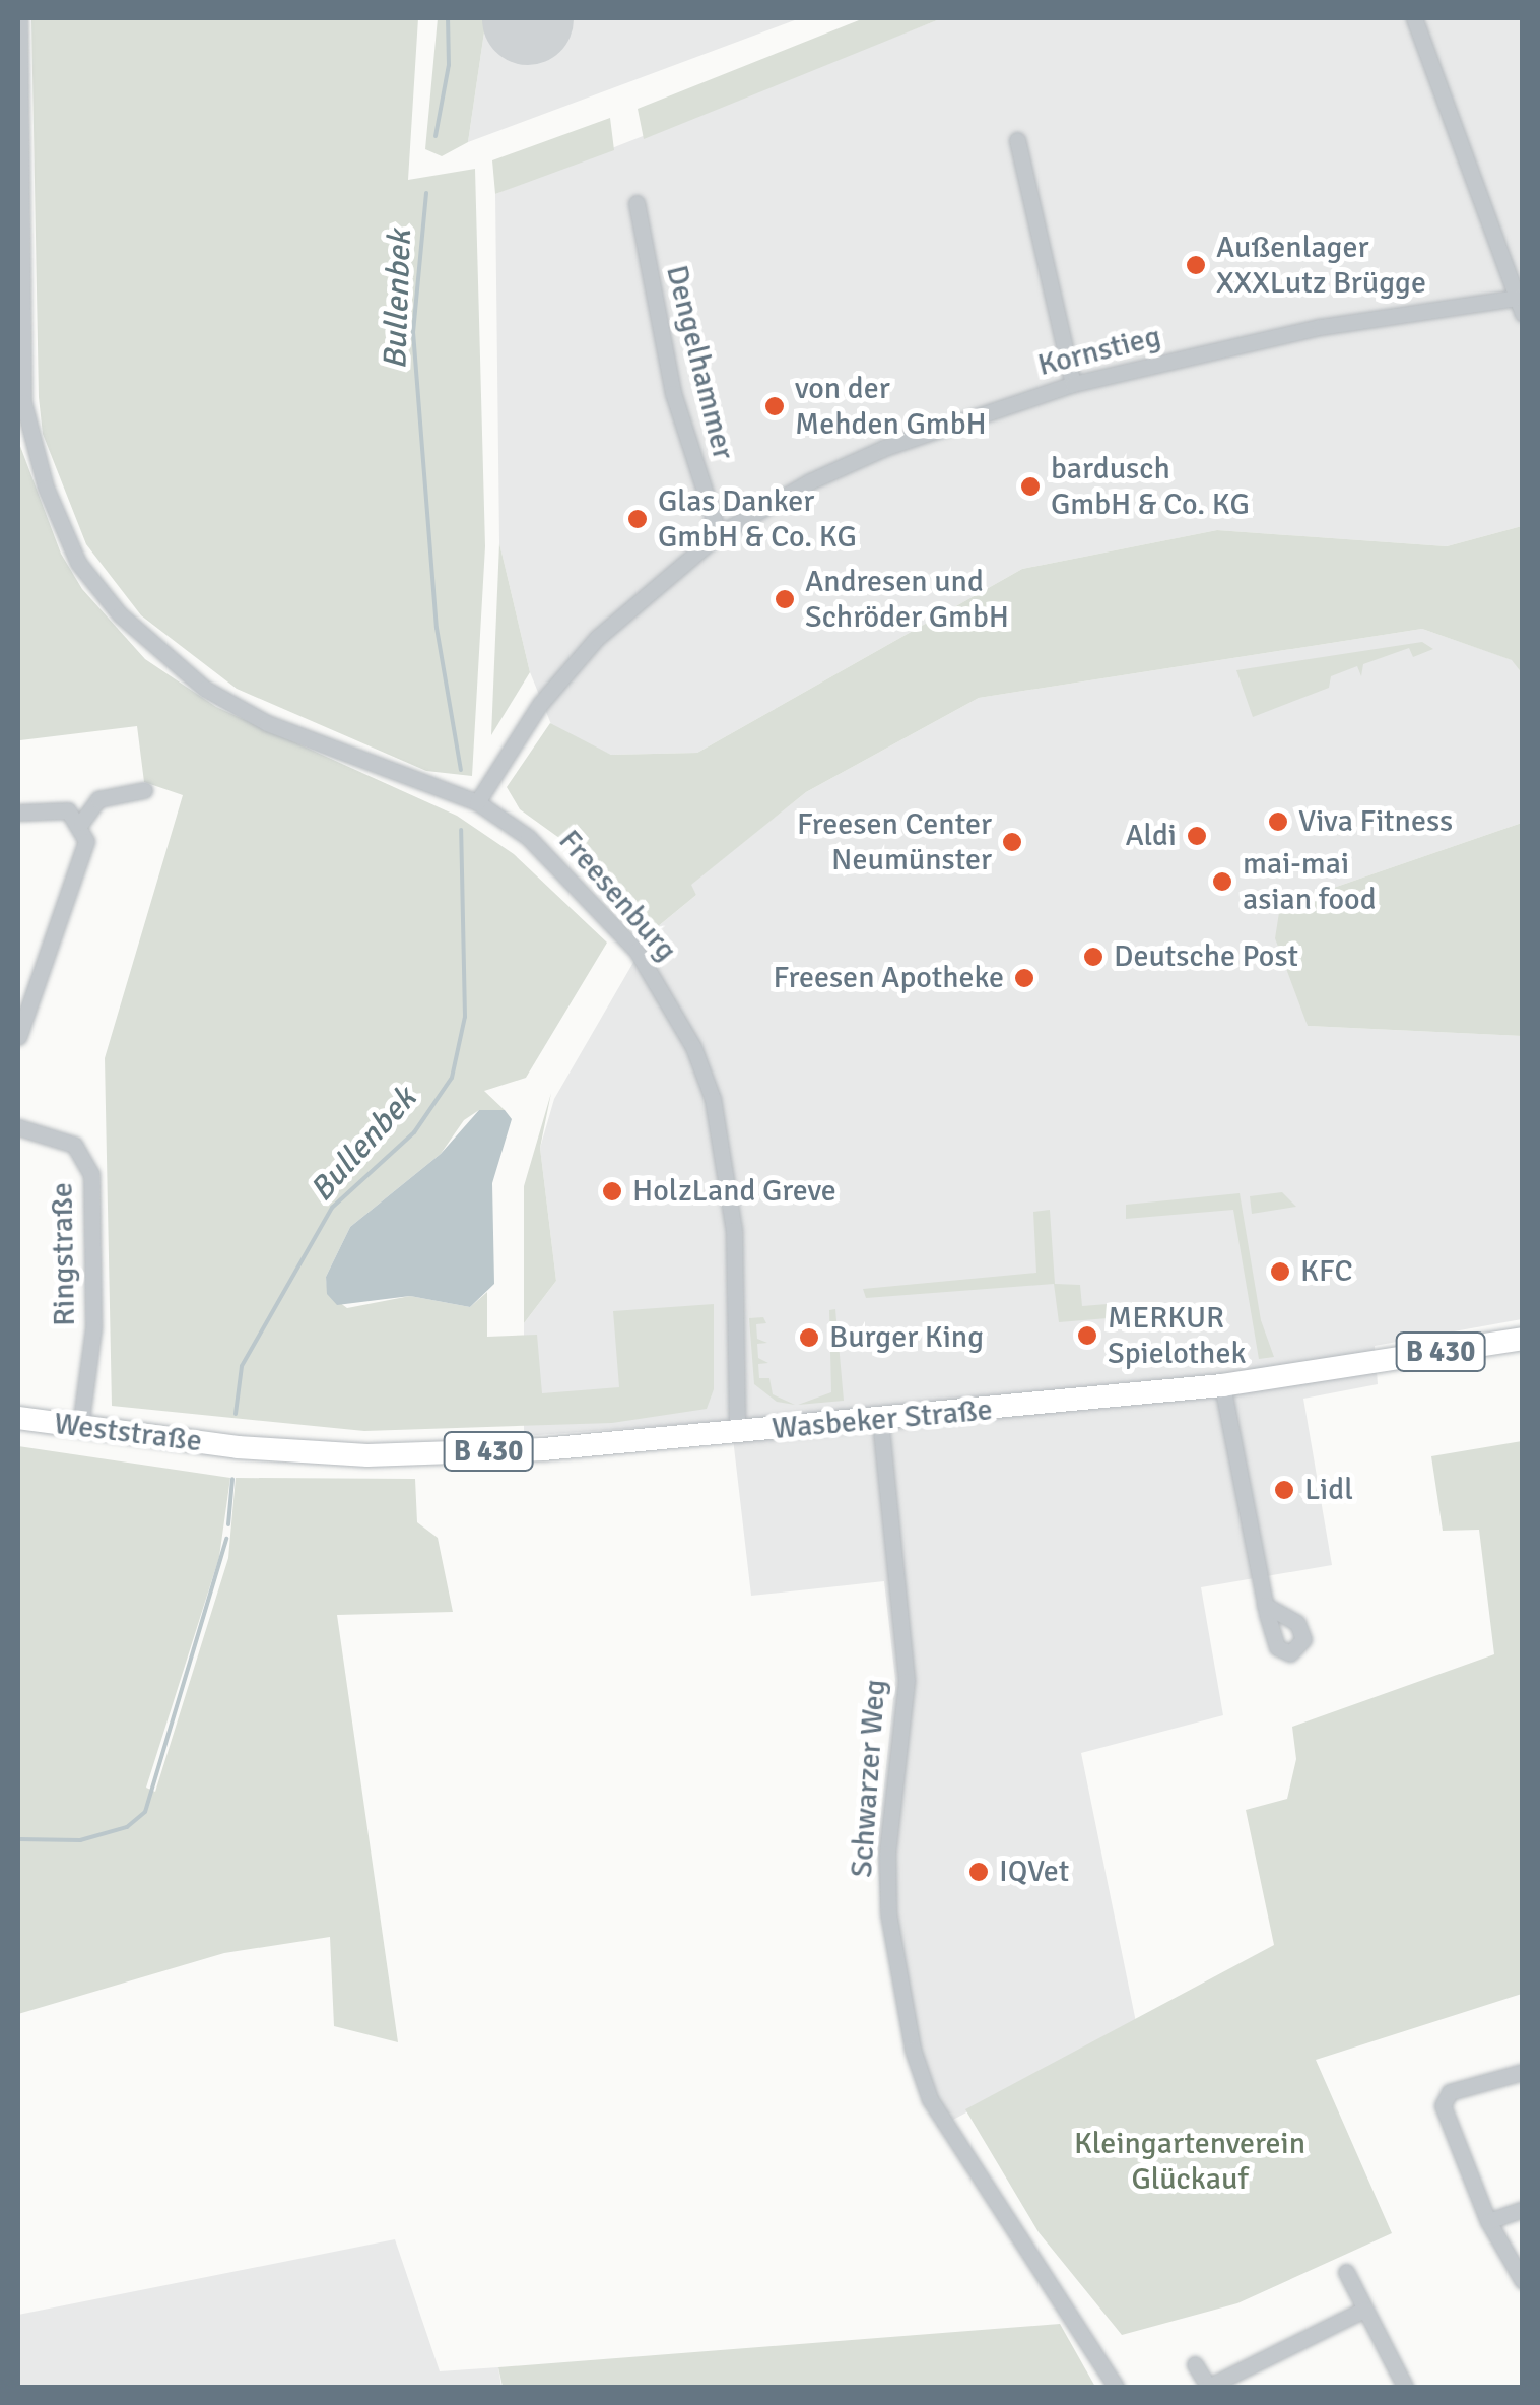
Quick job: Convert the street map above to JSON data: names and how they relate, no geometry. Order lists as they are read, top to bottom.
{
  "streets": {
    "main road": ["B 430", "Wasbeker Straße", "Weststraße"],
    "street": [
      "Kornstieg",
      "Dengelhammer",
      "Freesenburg",
      "Ringstraße",
      "Schwarzer Weg"
    ]
  },
  "crossings": [
    ["Kornstieg", "Dengelhammer"],
    ["Kornstieg", "Freesenburg"],
    ["Freesenburg", "Wasbeker Straße"],
    ["Ringstraße", "Weststraße"],
    ["Wasbeker Straße", "Weststraße"],
    ["Wasbeker Straße", "Schwarzer Weg"]
  ],
  "water": ["Bullenbek"],
  "parks": ["Kleingartenverein Glückauf"],
  "places": [
    "Außenlager XXXLutz Brügge",
    "von der Mehden GmbH",
    "bardusch GmbH & Co. KG",
    "Glas Danker GmbH & Co. KG",
    "Andresen und Schröder GmbH",
    "Viva Fitness",
    "Aldi",
    "Freesen Center Neumünster",
    "mai-mai asian food",
    "Deutsche Post",
    "Freesen Apotheke",
    "HolzLand Greve",
    "KFC",
    "MERKUR Spielothek",
    "Burger King",
    "Lidl",
    "IQVet"
  ]
}
